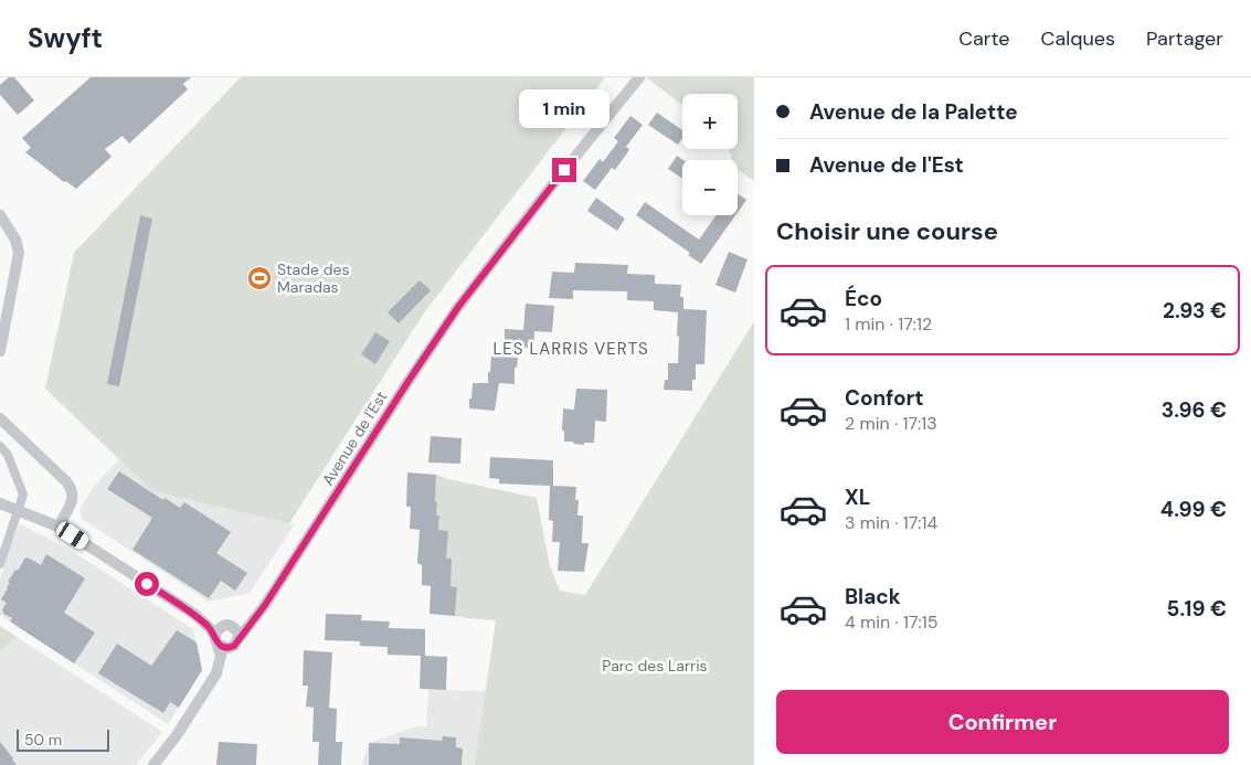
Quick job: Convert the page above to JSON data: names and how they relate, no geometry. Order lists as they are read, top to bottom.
{
  "streets": {
    "street": ["Avenue de l'Est"]
  },
  "districts": ["LES LARRIS VERTS"],
  "parks": ["Parc des Larris"],
  "places": {
    "sports": ["Stade des Maradas"]
  },
  "scale_bar": "50 m",
  "page": {
    "header": "Swyft",
    "nav": ["Carte", "Calques", "Partager"],
    "banner": ["Avenue de la Palette", "Avenue de l'Est"],
    "bubble": "1 min",
    "map_buttons": ["+", "−"],
    "heading": "Choisir une course",
    "list": [
      {
        "name": "Éco",
        "note": "1 min · 17:12",
        "value": "2.93 €"
      },
      {
        "name": "Confort",
        "note": "2 min · 17:13",
        "value": "3.96 €"
      },
      {
        "name": "XL",
        "note": "3 min · 17:14",
        "value": "4.99 €"
      },
      {
        "name": "Black",
        "note": "4 min · 17:15",
        "value": "5.19 €"
      }
    ],
    "buttons": "Confirmer",
    "scale": "50 m"
  }
}
